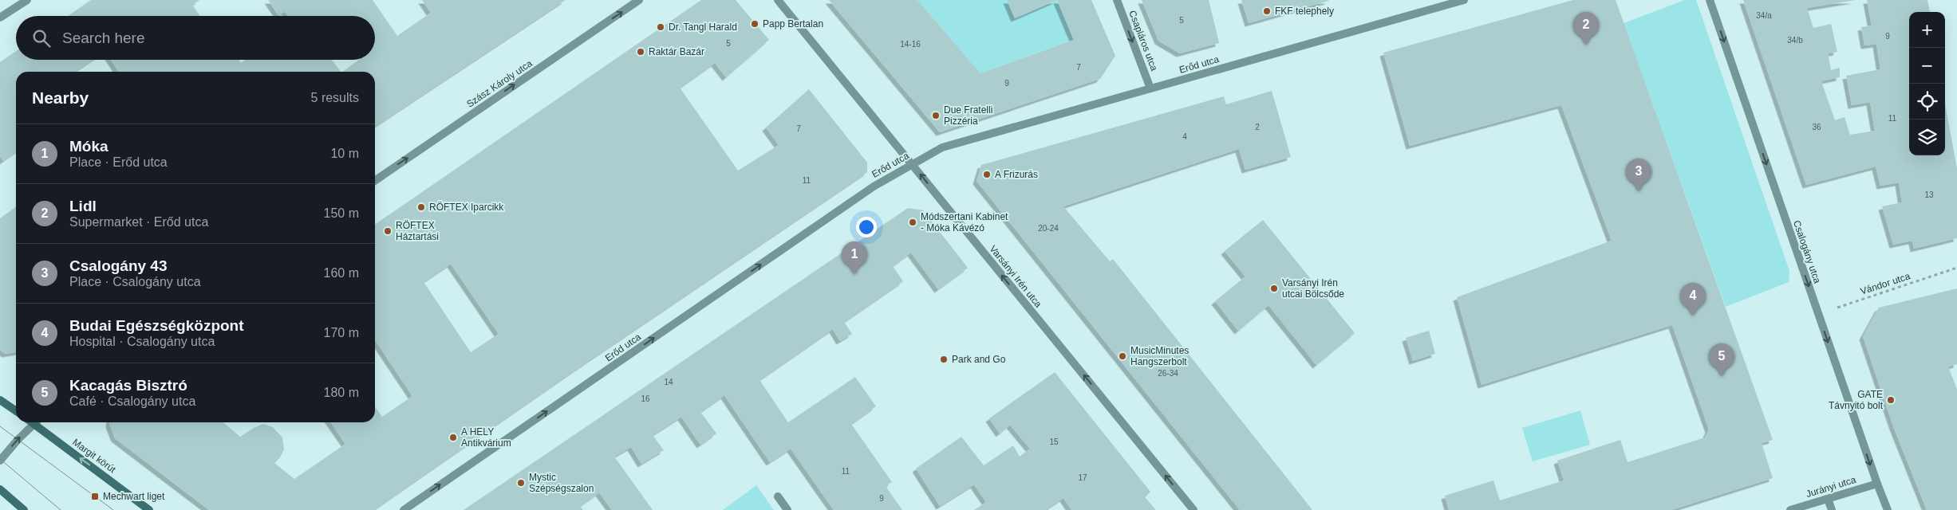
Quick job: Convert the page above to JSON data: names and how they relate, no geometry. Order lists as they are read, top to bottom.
{
  "streets": {
    "main road": ["Margit körút"],
    "street": [
      "Csapláros utca",
      "Erőd utca",
      "Szász Károly utca",
      "Csalogány utca",
      "Varsányi Irén utca",
      "Jurányi utca"
    ],
    "path": ["Vándor utca"]
  },
  "crossings": [
    ["Csapláros utca", "Erőd utca"],
    ["Erőd utca", "Varsányi Irén utca"],
    ["Csalogány utca", "Vándor utca"],
    ["Csalogány utca", "Jurányi utca"]
  ],
  "one_way": [
    "Csapláros utca",
    "Erőd utca",
    "Szász Károly utca",
    "Csalogány utca",
    "Varsányi Irén utca",
    "Margit körút"
  ],
  "places": {
    "other": [
      "FKF telephely",
      "Papp Bertalan",
      "Dr. Tangl Harald",
      "Raktár Bazár",
      "Due Fratelli Pizzéria",
      "A Frizurás",
      "RÖFTEX Iparcikk",
      "Módszertani Kabinet - Móka Kávézó",
      "RÖFTEX Háztartási",
      "Varsányi Irén utcai Bölcsőde",
      "MusicMinutes Hangszerbolt",
      "Park and Go",
      "GATE Távnyitó bolt",
      "A HELY Antikvárium",
      "Mystic Szépségszalon"
    ],
    "transit": ["Mechwart liget"]
  },
  "house_numbers": [
    "34/a",
    "5",
    "9",
    "34/b",
    "5",
    "14-16",
    "7",
    "9",
    "11",
    "2",
    "36",
    "7",
    "4",
    "11",
    "13",
    "20-24",
    "26-34",
    "14",
    "16",
    "15",
    "11",
    "17",
    "9"
  ],
  "page": {
    "map_buttons": ["+", "−"],
    "pins": [
      "2",
      "3",
      "1",
      "4",
      "5"
    ],
    "search": "Search here",
    "heading": ["Nearby", "5 results"],
    "list": [
      {
        "mark": "1",
        "name": "Móka",
        "note": "Place · Erőd utca",
        "value": "10 m"
      },
      {
        "mark": "2",
        "name": "Lidl",
        "note": "Supermarket · Erőd utca",
        "value": "150 m"
      },
      {
        "mark": "3",
        "name": "Csalogány 43",
        "note": "Place · Csalogány utca",
        "value": "160 m"
      },
      {
        "mark": "4",
        "name": "Budai Egészségközpont",
        "note": "Hospital · Csalogány utca",
        "value": "170 m"
      },
      {
        "mark": "5",
        "name": "Kacagás Bisztró",
        "note": "Café · Csalogány utca",
        "value": "180 m"
      }
    ]
  }
}
